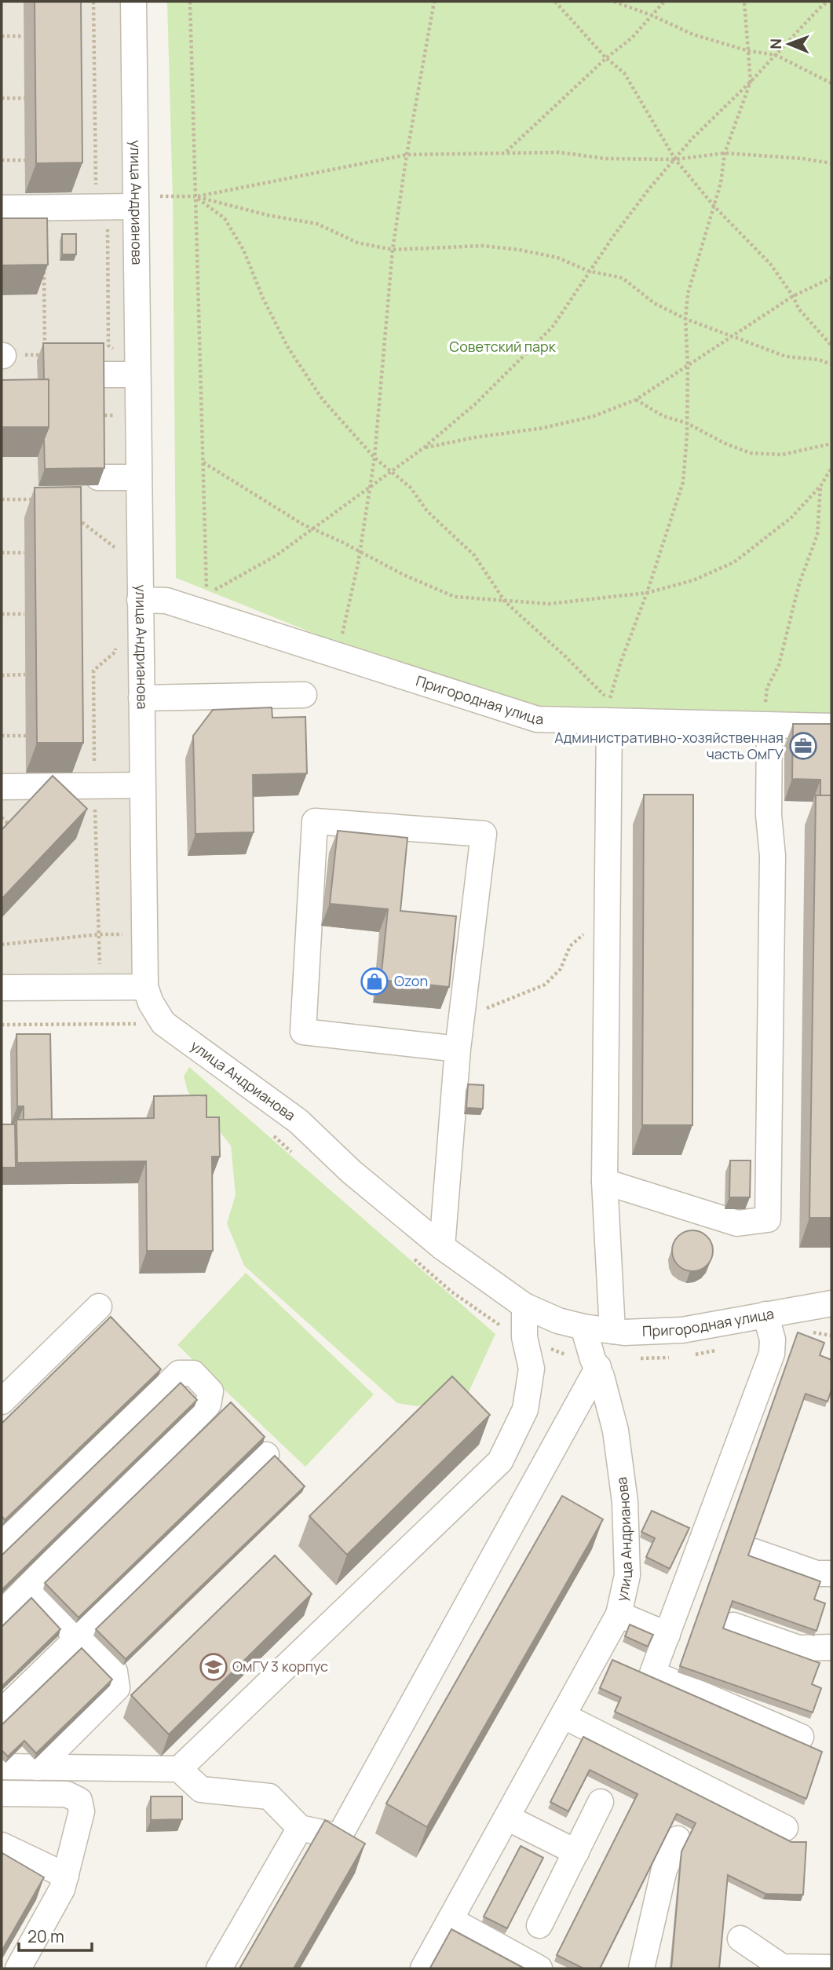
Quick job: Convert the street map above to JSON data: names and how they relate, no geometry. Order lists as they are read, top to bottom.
{
  "streets": {
    "street": ["улица Андрианова", "Пригородная улица"]
  },
  "crossings": [
    ["улица Андрианова", "Пригородная улица"]
  ],
  "parks": ["Советский парк"],
  "places": {
    "office": ["Административно-хозяйственная часть ОмГУ"],
    "shop": ["Ozon"],
    "school or university": ["ОмГУ 3 корпус"]
  },
  "scale_bar": "20 m",
  "north": "left"
}
